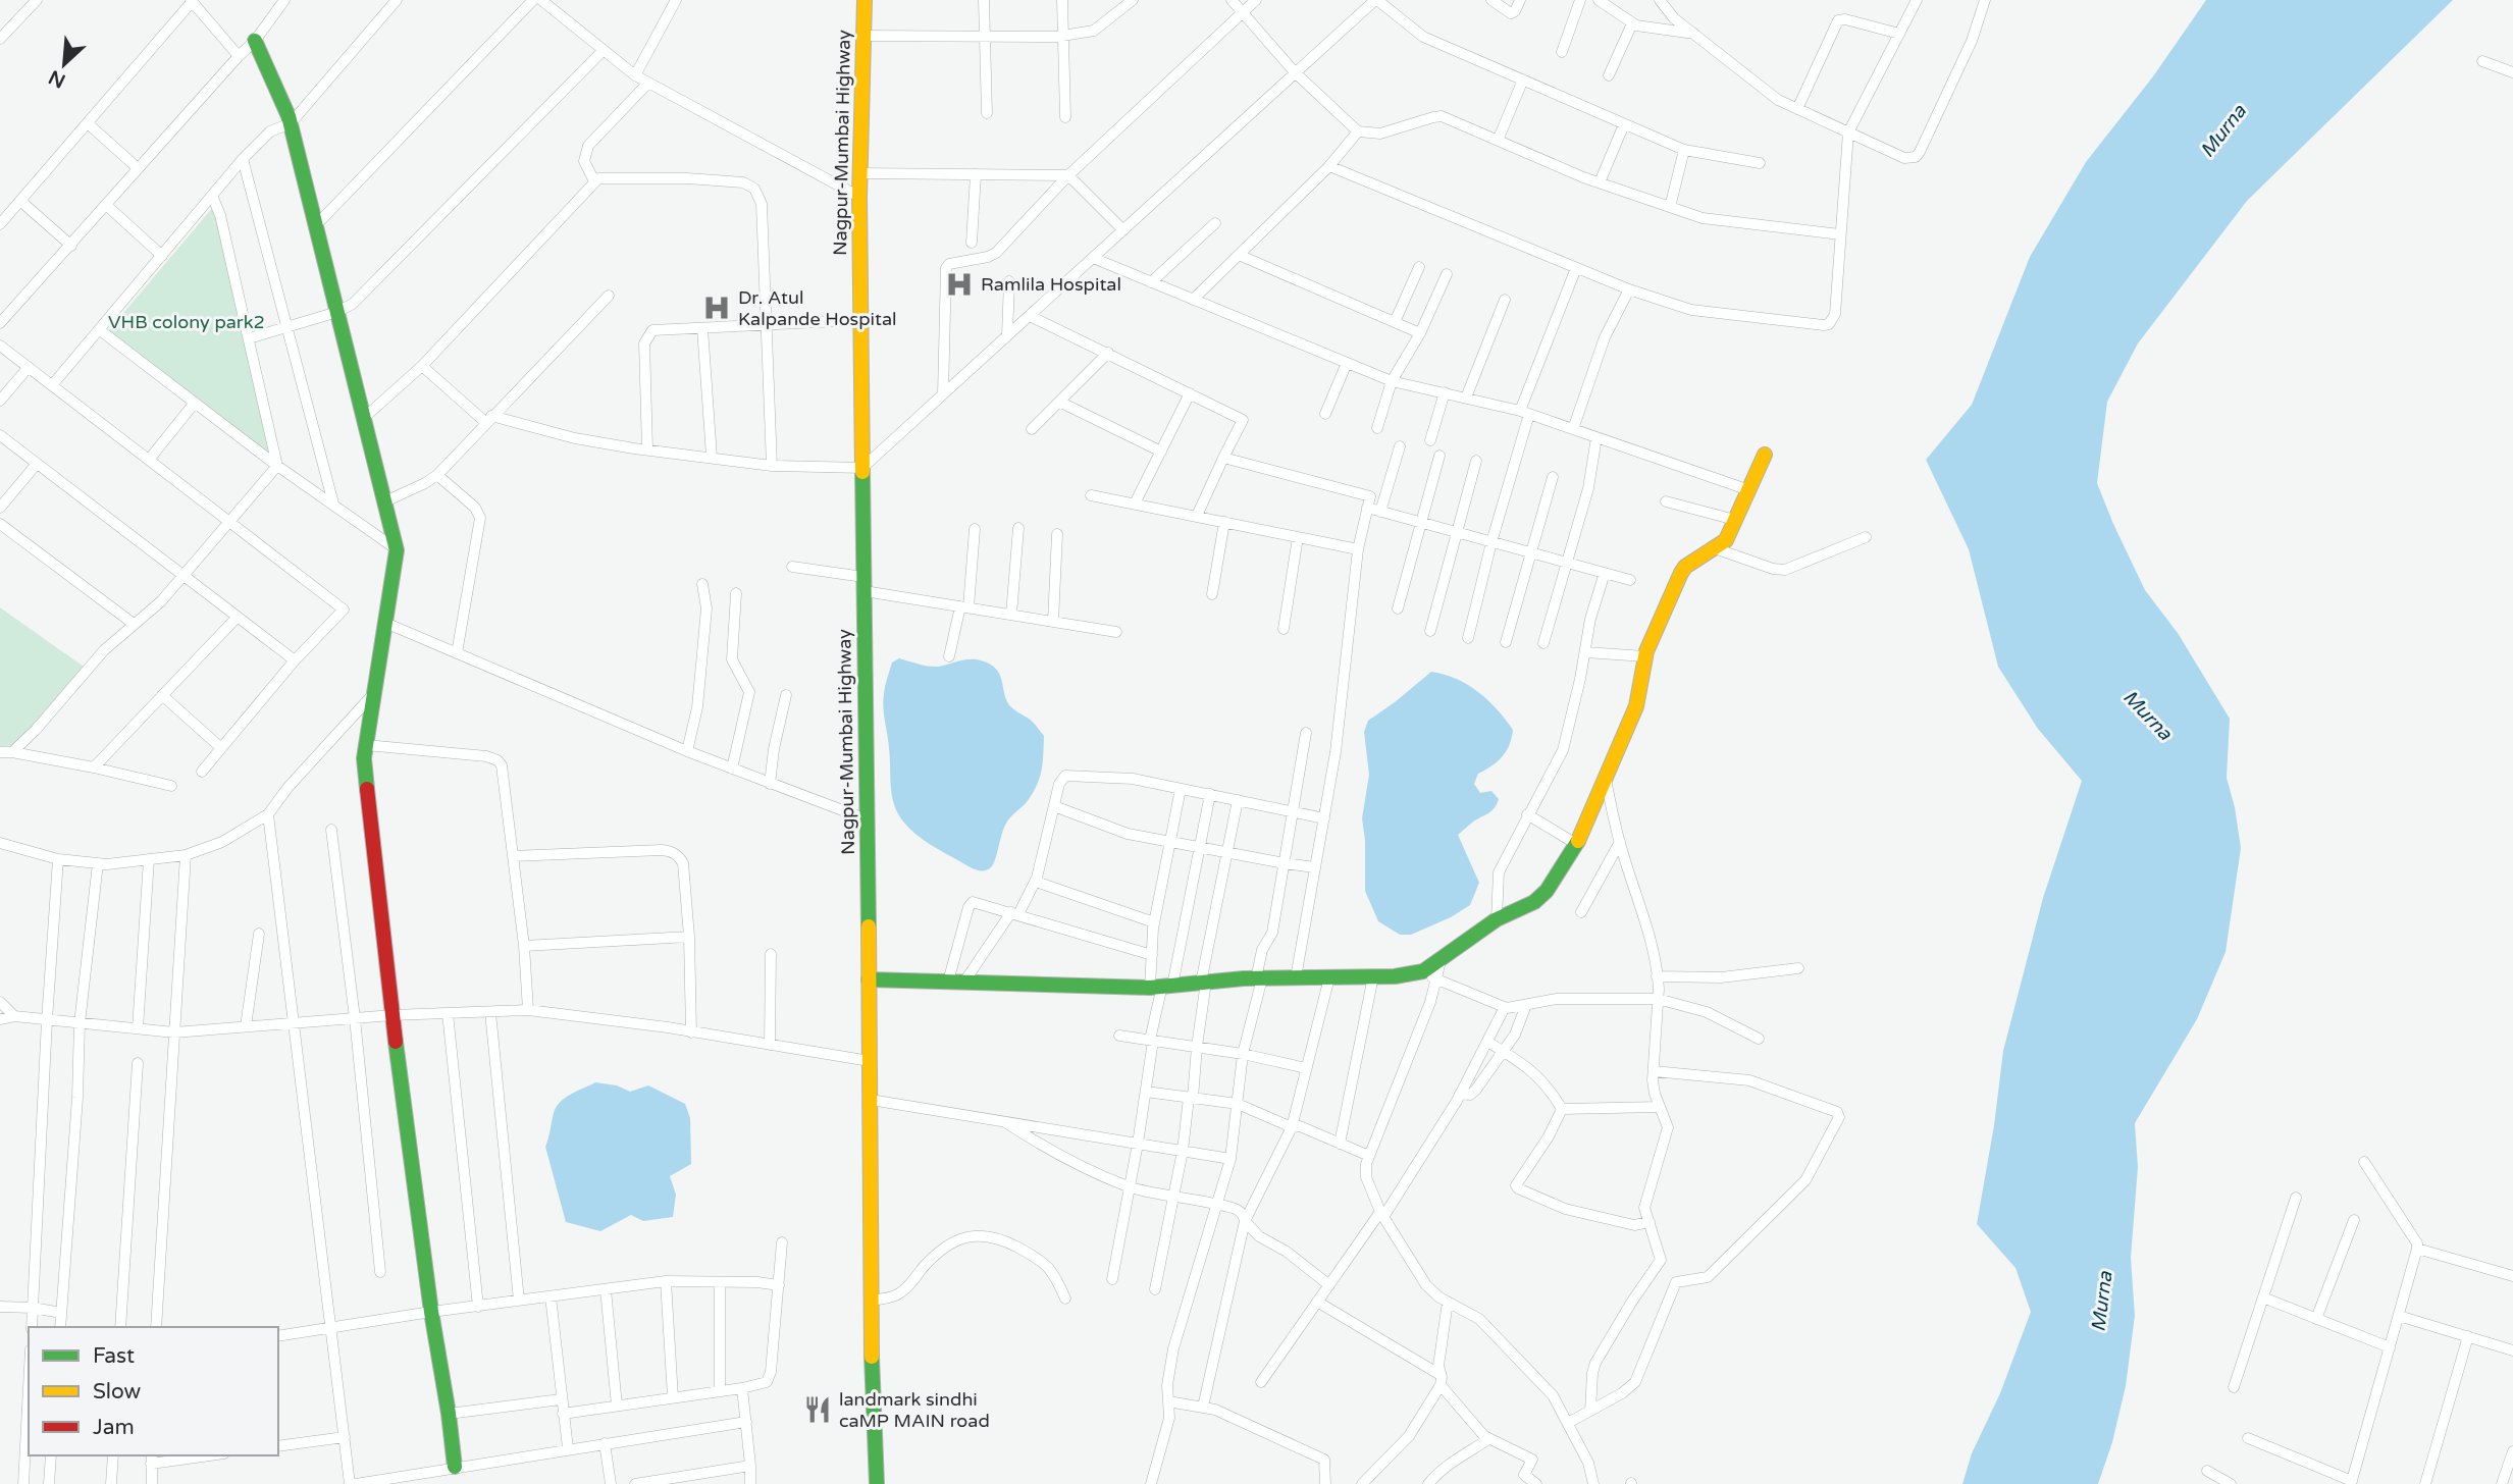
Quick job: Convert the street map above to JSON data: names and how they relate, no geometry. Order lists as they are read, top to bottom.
{
  "streets": {
    "main road": ["Nagpur-Mumbai Highway"]
  },
  "water": ["Murna"],
  "parks": ["VHB colony park2"],
  "places": {
    "hospital": ["Ramlila Hospital", "Dr. Atul Kalpande Hospital"],
    "restaurant": ["landmark sindhi caMP MAIN road"]
  },
  "legend": ["Fast", "Slow", "Jam"],
  "north": "bottom left"
}
